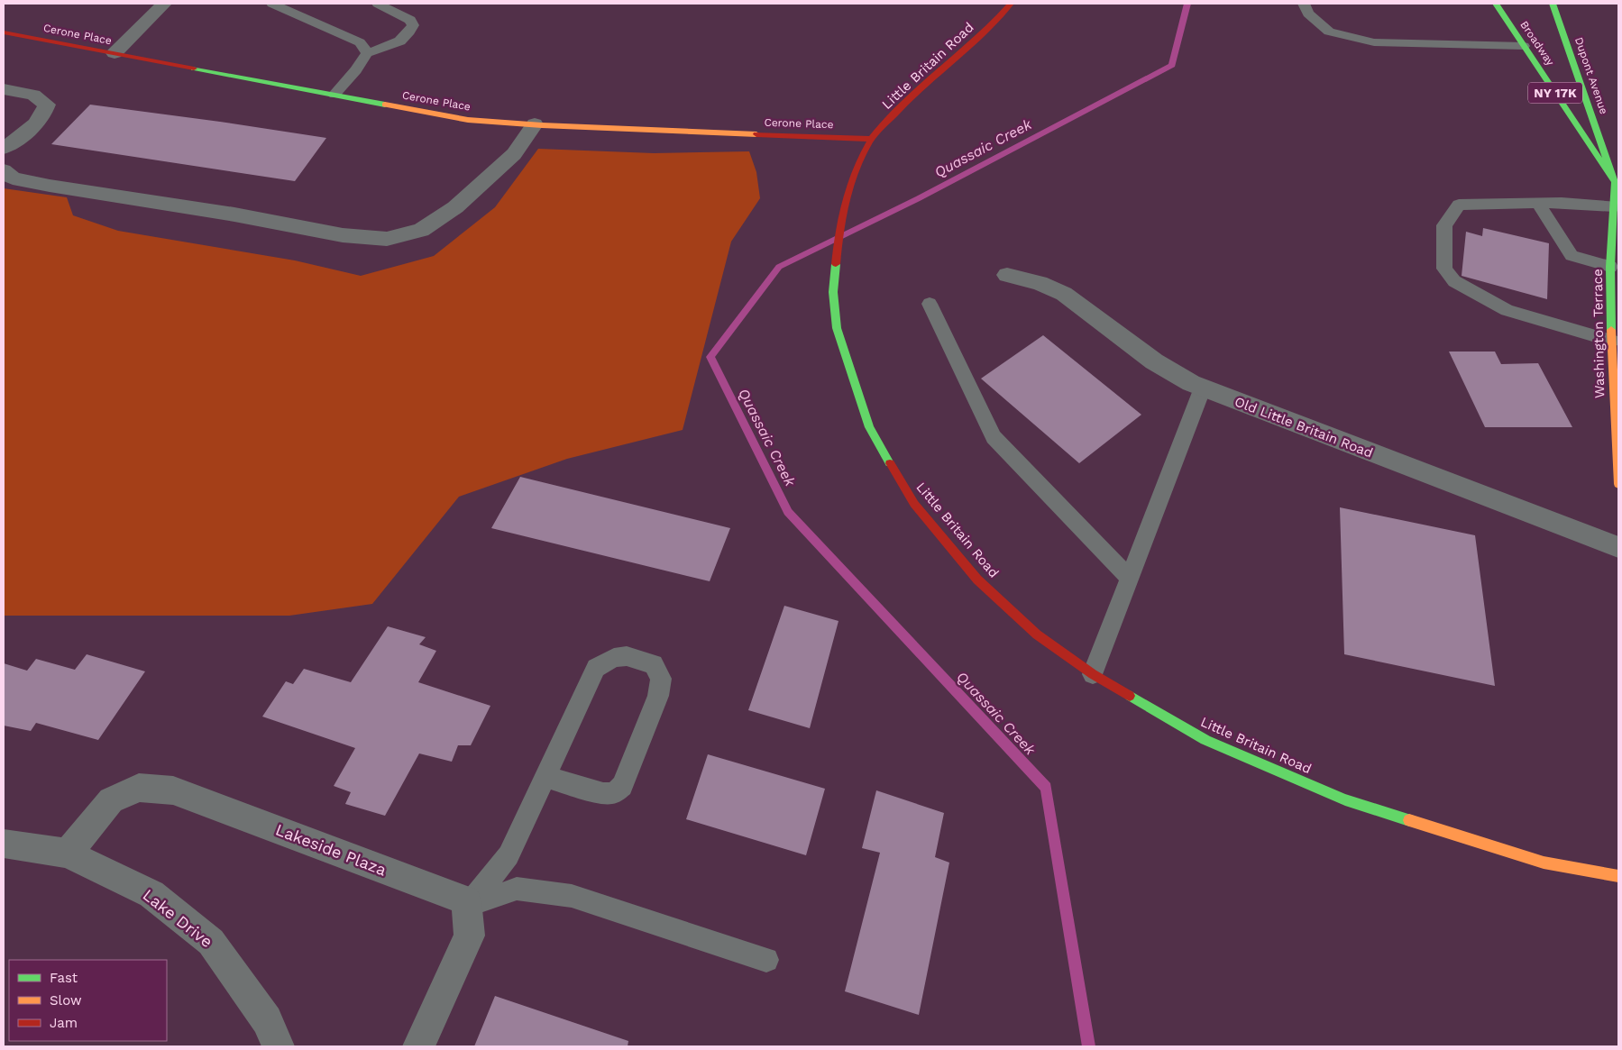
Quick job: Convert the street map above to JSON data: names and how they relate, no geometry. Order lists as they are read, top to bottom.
{
  "streets": {
    "street": [
      "Cerone Place",
      "Broadway",
      "Little Britain Road",
      "Dupont Avenue",
      "NY 17K",
      "Washington Terrace",
      "Old Little Britain Road",
      "Lakeside Plaza",
      "Lake Drive"
    ]
  },
  "crossings": [
    ["Cerone Place", "Little Britain Road"],
    ["Broadway", "Dupont Avenue"],
    ["Broadway", "Washington Terrace"],
    ["Dupont Avenue", "Washington Terrace"],
    ["Lakeside Plaza", "Lake Drive"]
  ],
  "water": ["Quassaic Creek"],
  "legend": ["Fast", "Slow", "Jam"]
}
